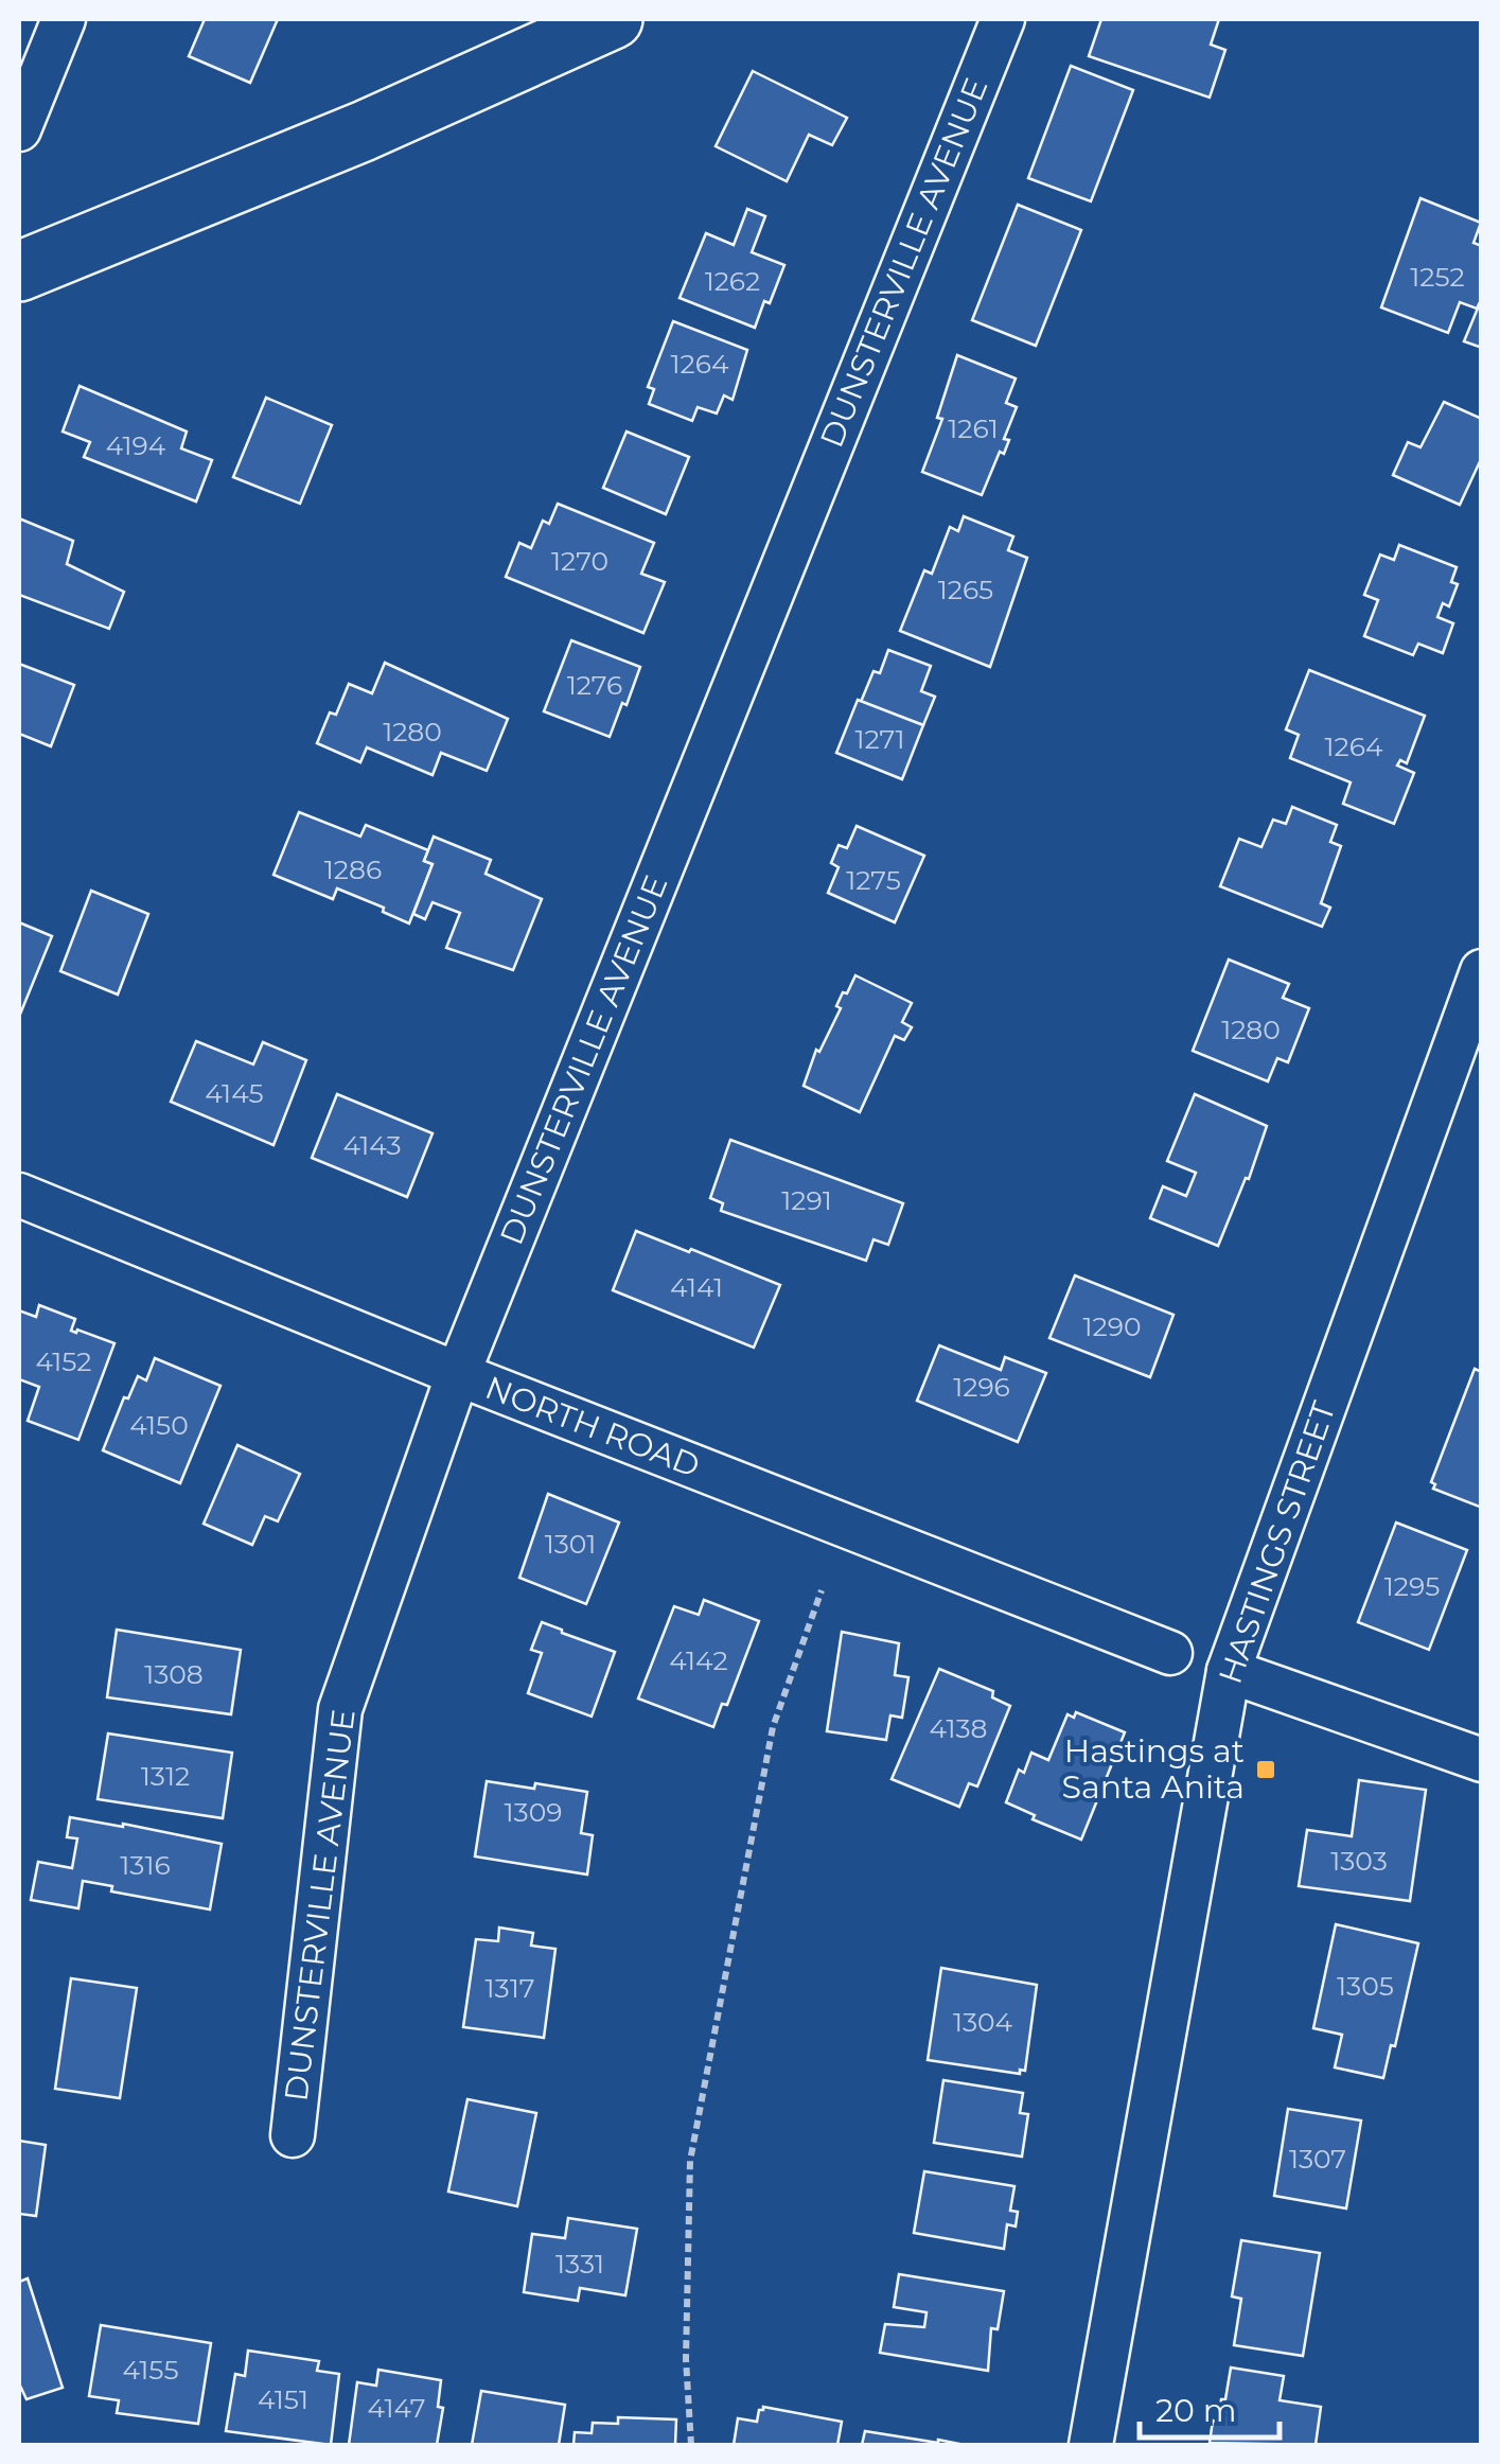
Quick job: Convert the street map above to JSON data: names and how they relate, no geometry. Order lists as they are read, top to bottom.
{
  "streets": {
    "street": ["DUNSTERVILLE AVENUE", "NORTH ROAD", "HASTINGS STREET"]
  },
  "crossings": [
    ["DUNSTERVILLE AVENUE", "NORTH ROAD"]
  ],
  "places": {
    "transit": ["Hastings at Santa Anita"]
  },
  "house_numbers": [
    "1252",
    "1262",
    "1264",
    "1261",
    "4194",
    "1270",
    "1265",
    "1276",
    "1280",
    "1271",
    "1264",
    "1286",
    "1275",
    "1280",
    "4145",
    "4143",
    "1291",
    "4141",
    "1290",
    "4152",
    "1296",
    "4150",
    "1301",
    "1295",
    "4142",
    "1308",
    "4138",
    "1312",
    "1309",
    "1303",
    "1316",
    "1305",
    "1317",
    "1304",
    "1307",
    "1331",
    "4155",
    "4151",
    "4147"
  ],
  "scale_bar": "20 m"
}
